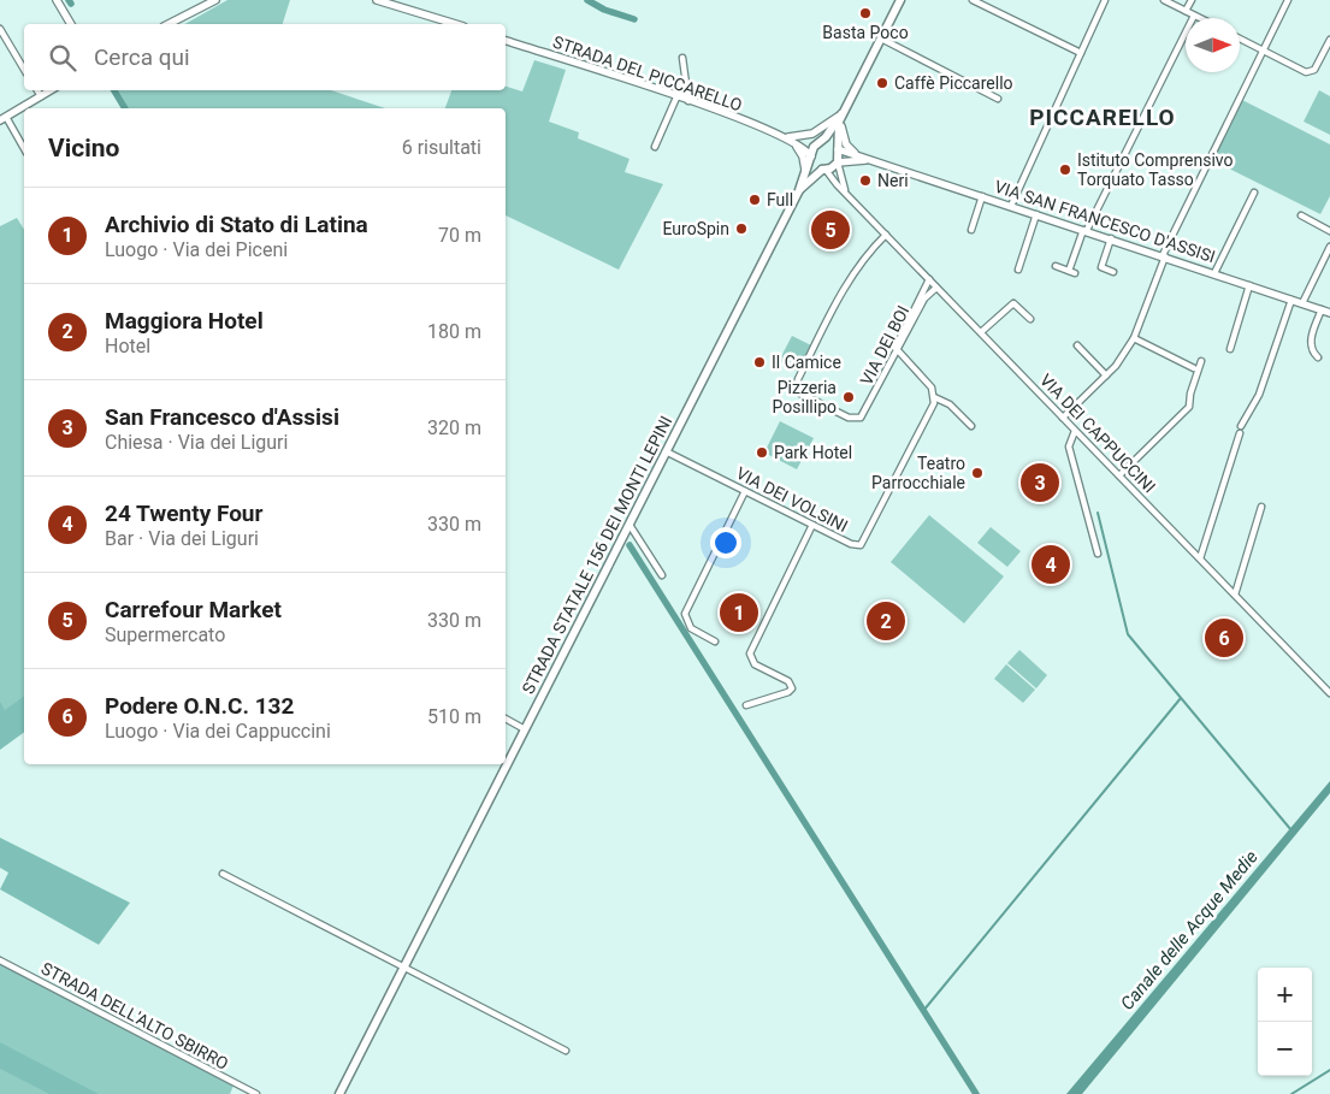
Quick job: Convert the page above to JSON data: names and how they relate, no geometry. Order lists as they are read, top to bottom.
{
  "streets": {
    "main road": ["STRADA STATALE 156 DEI MONTI LEPINI"],
    "street": [
      "STRADA DEL PICCARELLO",
      "VIA SAN FRANCESCO D'ASSISI",
      "VIA DEI BOI",
      "VIA DEI CAPPUCCINI",
      "VIA DEI VOLSINI",
      "STRADA DELL'ALTO SBIRRO"
    ]
  },
  "crossings": [
    ["STRADA DEL PICCARELLO", "VIA SAN FRANCESCO D'ASSISI"],
    ["STRADA DEL PICCARELLO", "VIA DEI CAPPUCCINI"],
    ["STRADA DEL PICCARELLO", "STRADA STATALE 156 DEI MONTI LEPINI"],
    ["VIA SAN FRANCESCO D'ASSISI", "VIA DEI CAPPUCCINI"],
    ["VIA SAN FRANCESCO D'ASSISI", "STRADA STATALE 156 DEI MONTI LEPINI"],
    ["VIA DEI BOI", "VIA DEI CAPPUCCINI"],
    ["VIA DEI CAPPUCCINI", "STRADA STATALE 156 DEI MONTI LEPINI"],
    ["VIA DEI VOLSINI", "STRADA STATALE 156 DEI MONTI LEPINI"]
  ],
  "districts": ["PICCARELLO"],
  "water": ["Canale delle Acque Medie"],
  "places": [
    "Basta Poco",
    "Caffè Piccarello",
    "Istituto Comprensivo Torquato Tasso",
    "Neri",
    "Full",
    "EuroSpin",
    "Il Camice",
    "Pizzeria Posillipo",
    "Park Hotel",
    "Teatro Parrocchiale"
  ],
  "north": "right",
  "page": {
    "search": "Cerca qui",
    "heading": ["Vicino", "6 risultati"],
    "list": [
      {
        "mark": "1",
        "name": "Archivio di Stato di Latina",
        "note": "Luogo · Via dei Piceni",
        "value": "70 m"
      },
      {
        "mark": "2",
        "name": "Maggiora Hotel",
        "note": "Hotel",
        "value": "180 m"
      },
      {
        "mark": "3",
        "name": "San Francesco d'Assisi",
        "note": "Chiesa · Via dei Liguri",
        "value": "320 m"
      },
      {
        "mark": "4",
        "name": "24 Twenty Four",
        "note": "Bar · Via dei Liguri",
        "value": "330 m"
      },
      {
        "mark": "5",
        "name": "Carrefour Market",
        "note": "Supermercato",
        "value": "330 m"
      },
      {
        "mark": "6",
        "name": "Podere O.N.C. 132",
        "note": "Luogo · Via dei Cappuccini",
        "value": "510 m"
      }
    ],
    "pins": [
      "5",
      "3",
      "4",
      "1",
      "2",
      "6"
    ],
    "map_buttons": ["+", "−"]
  }
}
